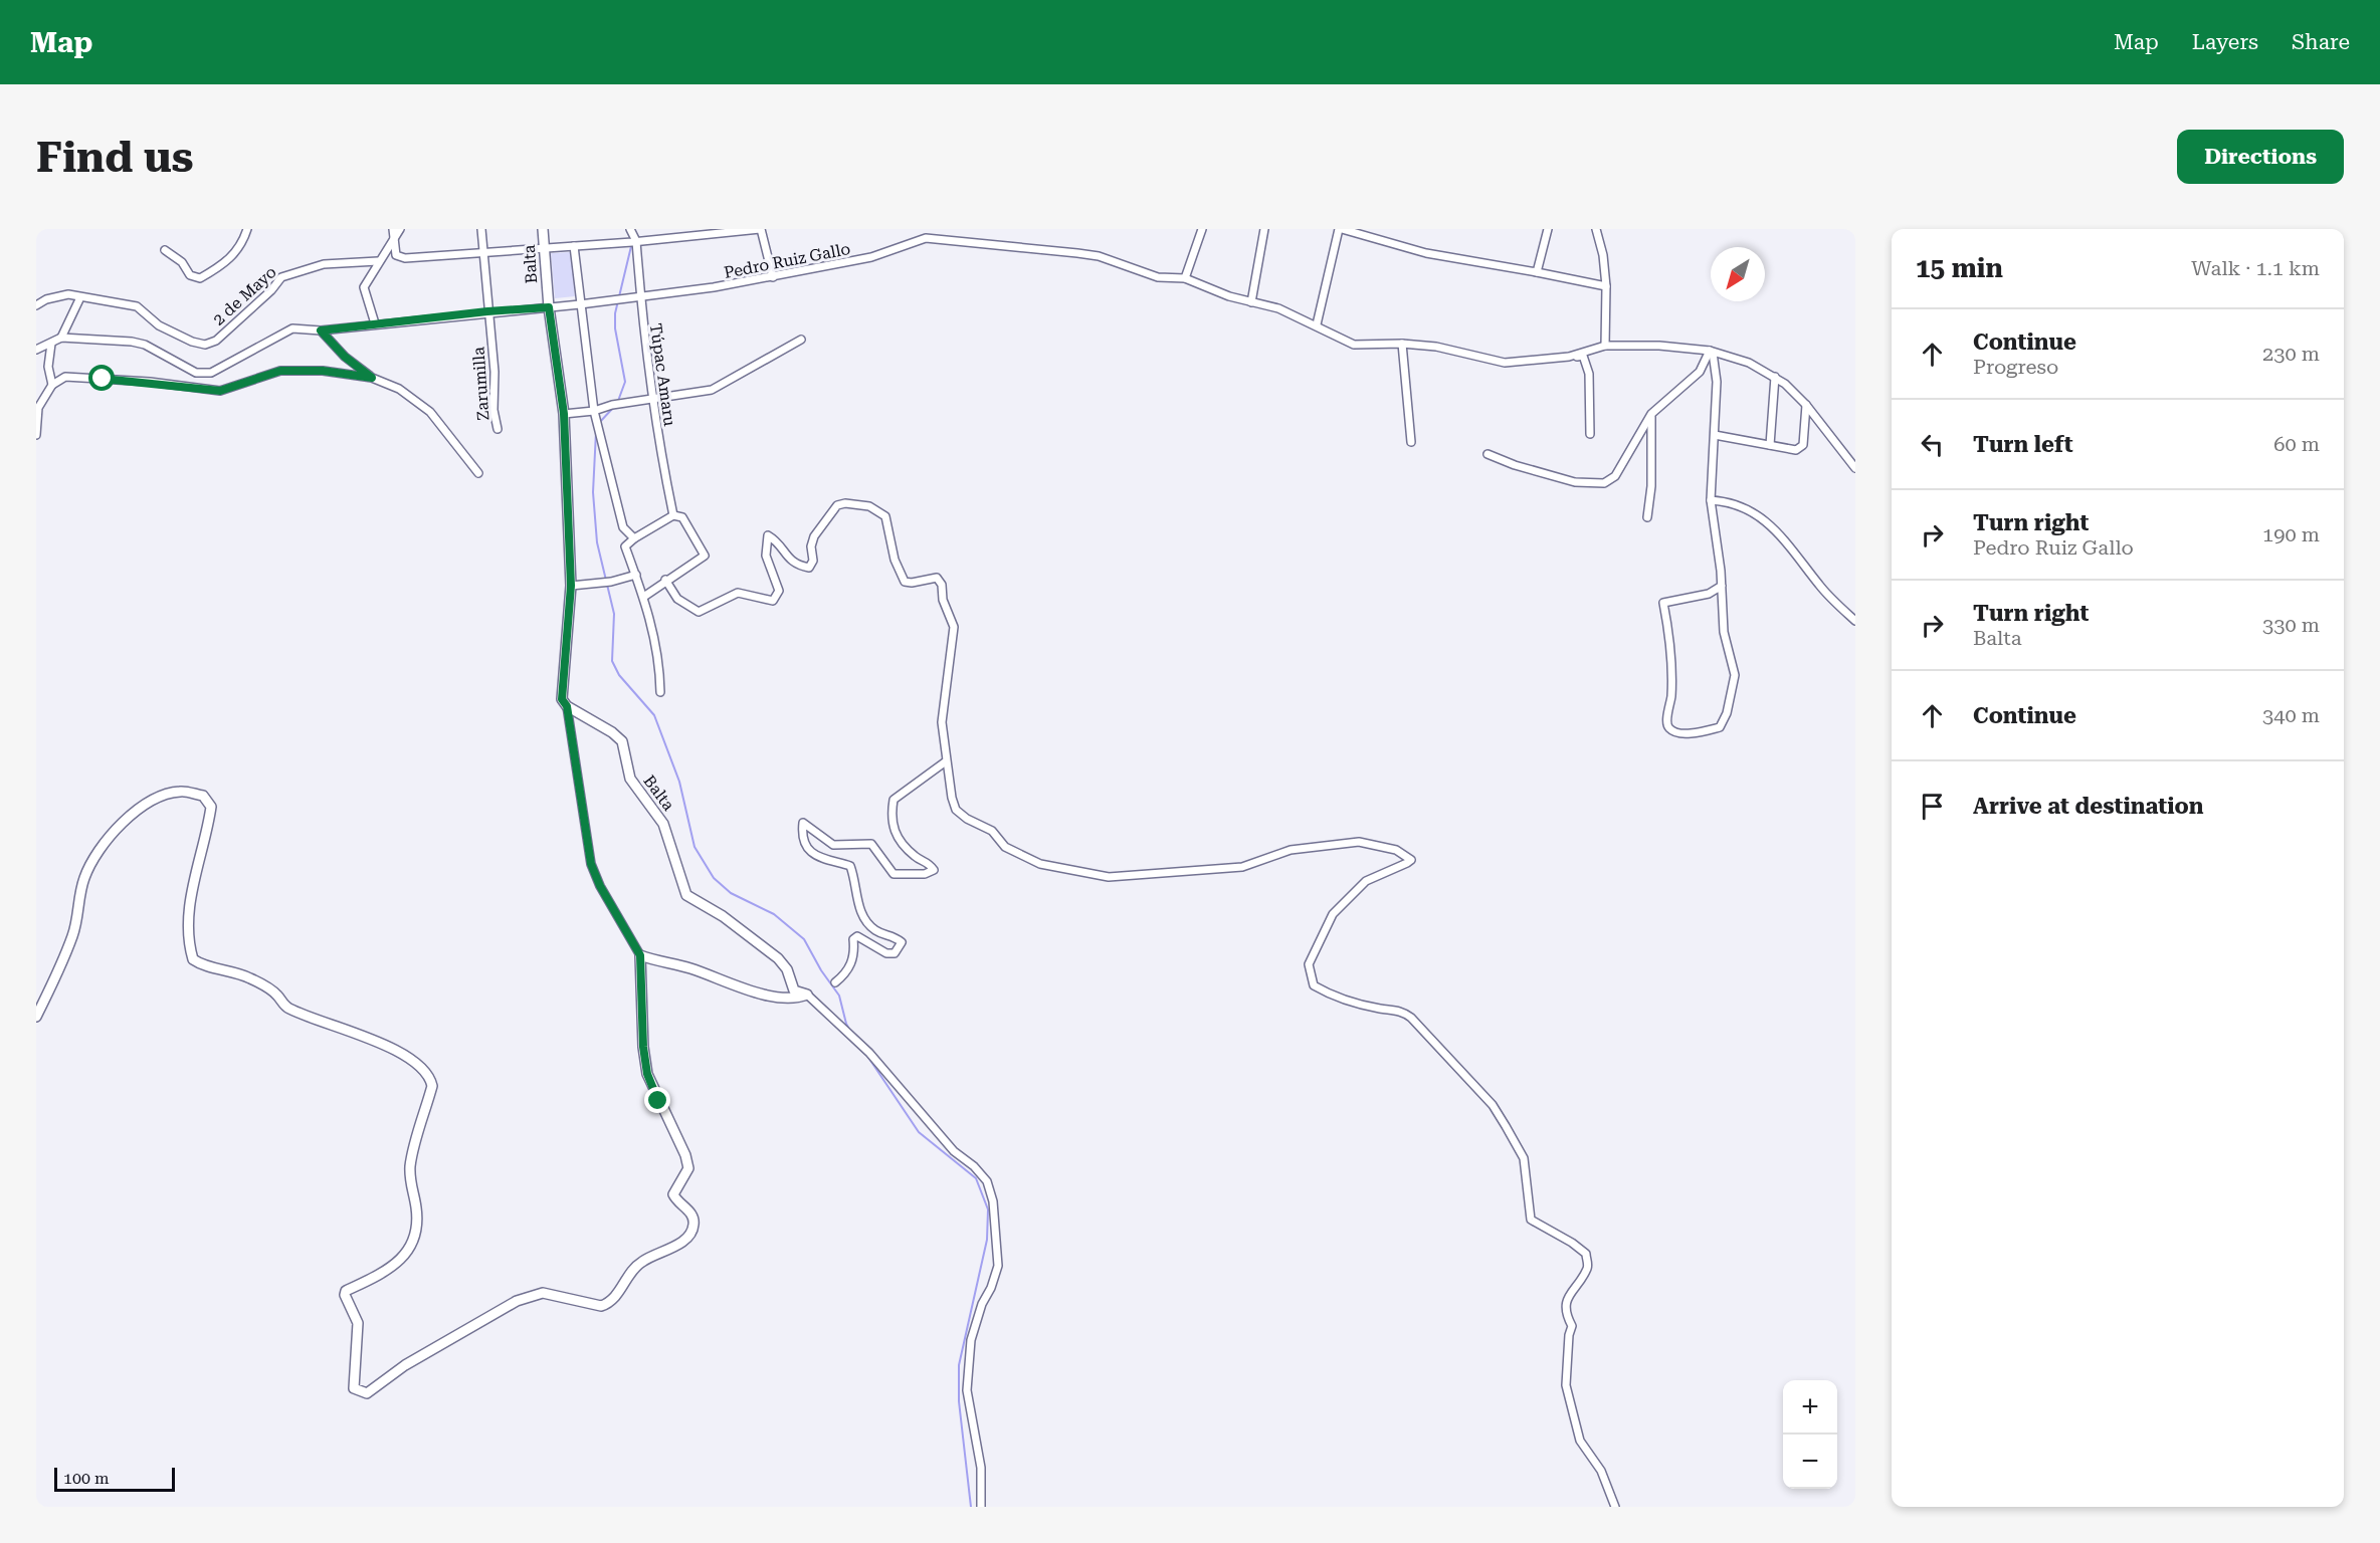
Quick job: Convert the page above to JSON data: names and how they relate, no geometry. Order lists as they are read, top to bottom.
{
  "streets": {
    "street": [
      "Pedro Ruiz Gallo",
      "Balta",
      "2 de Mayo",
      "Túpac Amaru",
      "Zarumilla"
    ]
  },
  "crossings": [
    ["Pedro Ruiz Gallo", "Balta"],
    ["Pedro Ruiz Gallo", "Túpac Amaru"],
    ["Pedro Ruiz Gallo", "Zarumilla"]
  ],
  "scale_bar": "100 m",
  "north": "bottom left",
  "page": {
    "header": "Map",
    "nav": ["Map", "Layers", "Share"],
    "buttons": "Directions",
    "title": "Find us",
    "heading": ["15 min", "Walk · 1.1 km"],
    "list": [
      ["Continue", "Progreso", "230 m"],
      ["Turn left", "60 m"],
      ["Turn right", "Pedro Ruiz Gallo", "190 m"],
      ["Turn right", "Balta", "330 m"],
      ["Continue", "340 m"],
      "Arrive at destination"
    ],
    "map_buttons": ["+", "−"],
    "scale": "100 m"
  }
}
